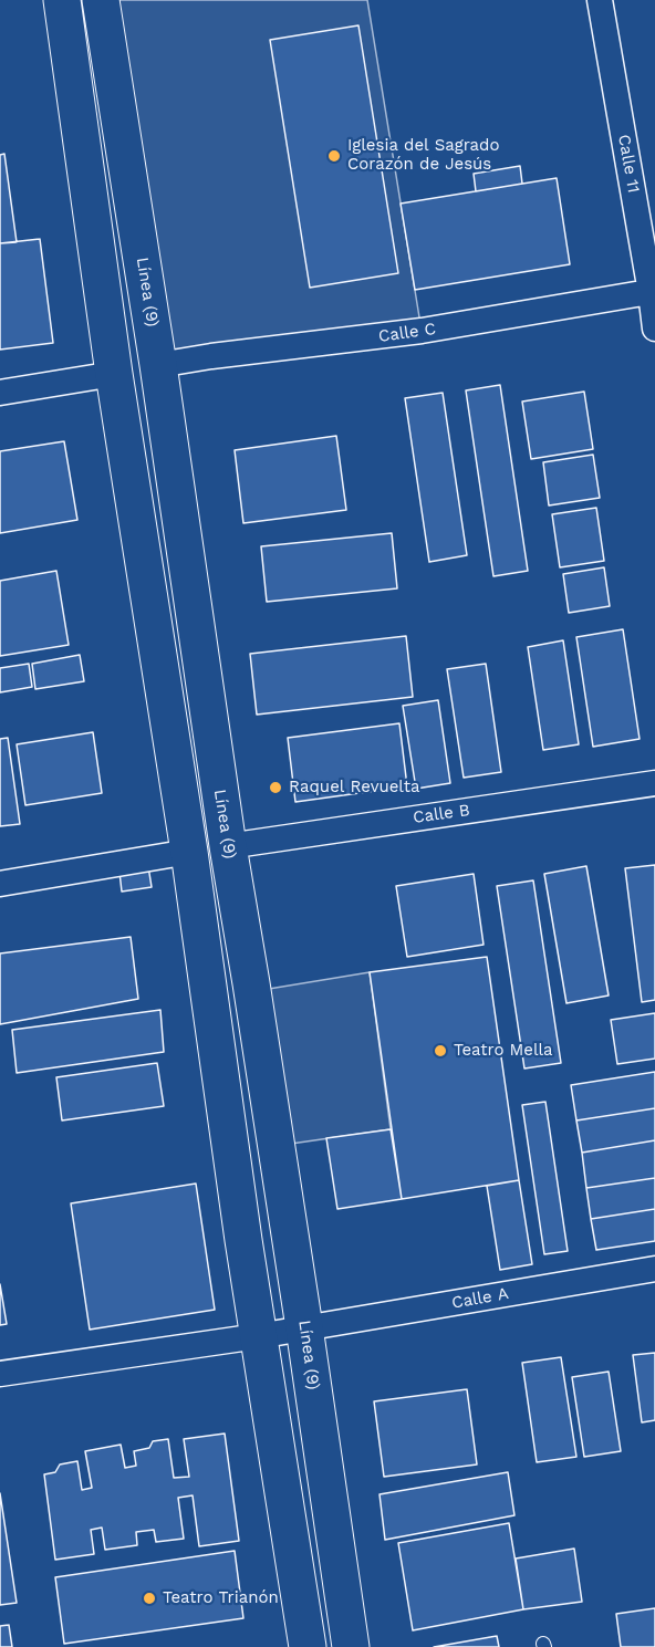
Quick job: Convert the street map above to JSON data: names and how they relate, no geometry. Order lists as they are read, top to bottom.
{
  "streets": {
    "main road": ["Línea (9)"],
    "street": [
      "Calle 11",
      "Calle C",
      "Calle B",
      "Calle A"
    ]
  },
  "crossings": [
    ["Calle 11", "Calle C"],
    ["Línea (9)", "Calle C"],
    ["Línea (9)", "Calle B"],
    ["Línea (9)", "Calle A"]
  ],
  "places": [
    "Iglesia del Sagrado Corazón de Jesús",
    "Raquel Revuelta",
    "Teatro Mella",
    "Teatro Trianón"
  ]
}
